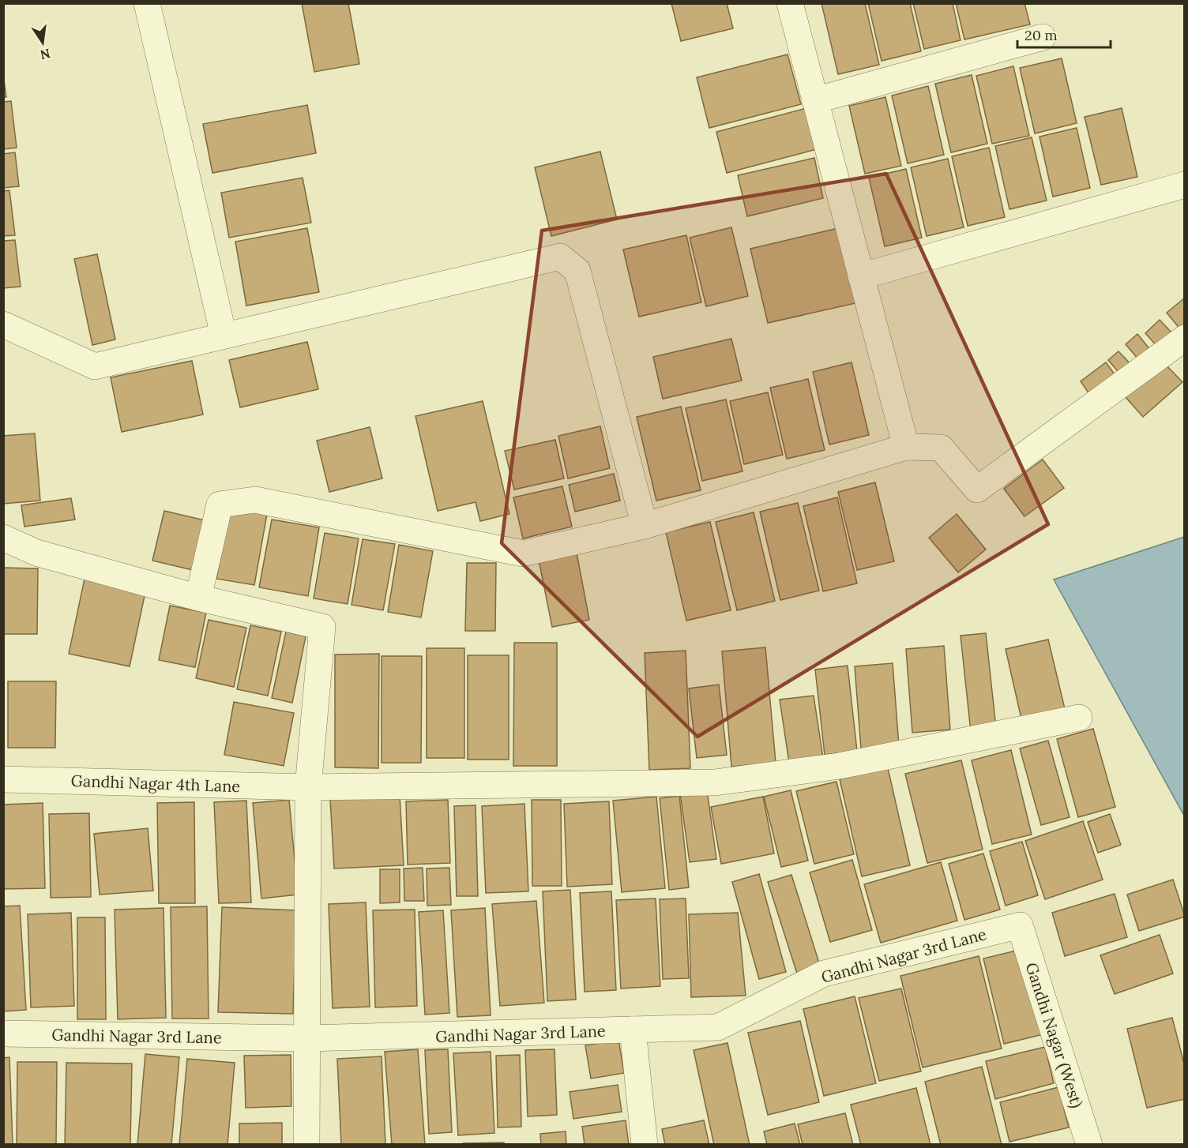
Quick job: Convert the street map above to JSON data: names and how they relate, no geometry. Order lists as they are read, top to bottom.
{
  "streets": {
    "street": ["Gandhi Nagar 4th Lane", "Gandhi Nagar 3rd Lane", "Gandhi Nagar (West)"]
  },
  "crossings": [
    ["Gandhi Nagar 3rd Lane", "Gandhi Nagar (West)"]
  ],
  "scale_bar": "20 m",
  "north": "bottom"
}
